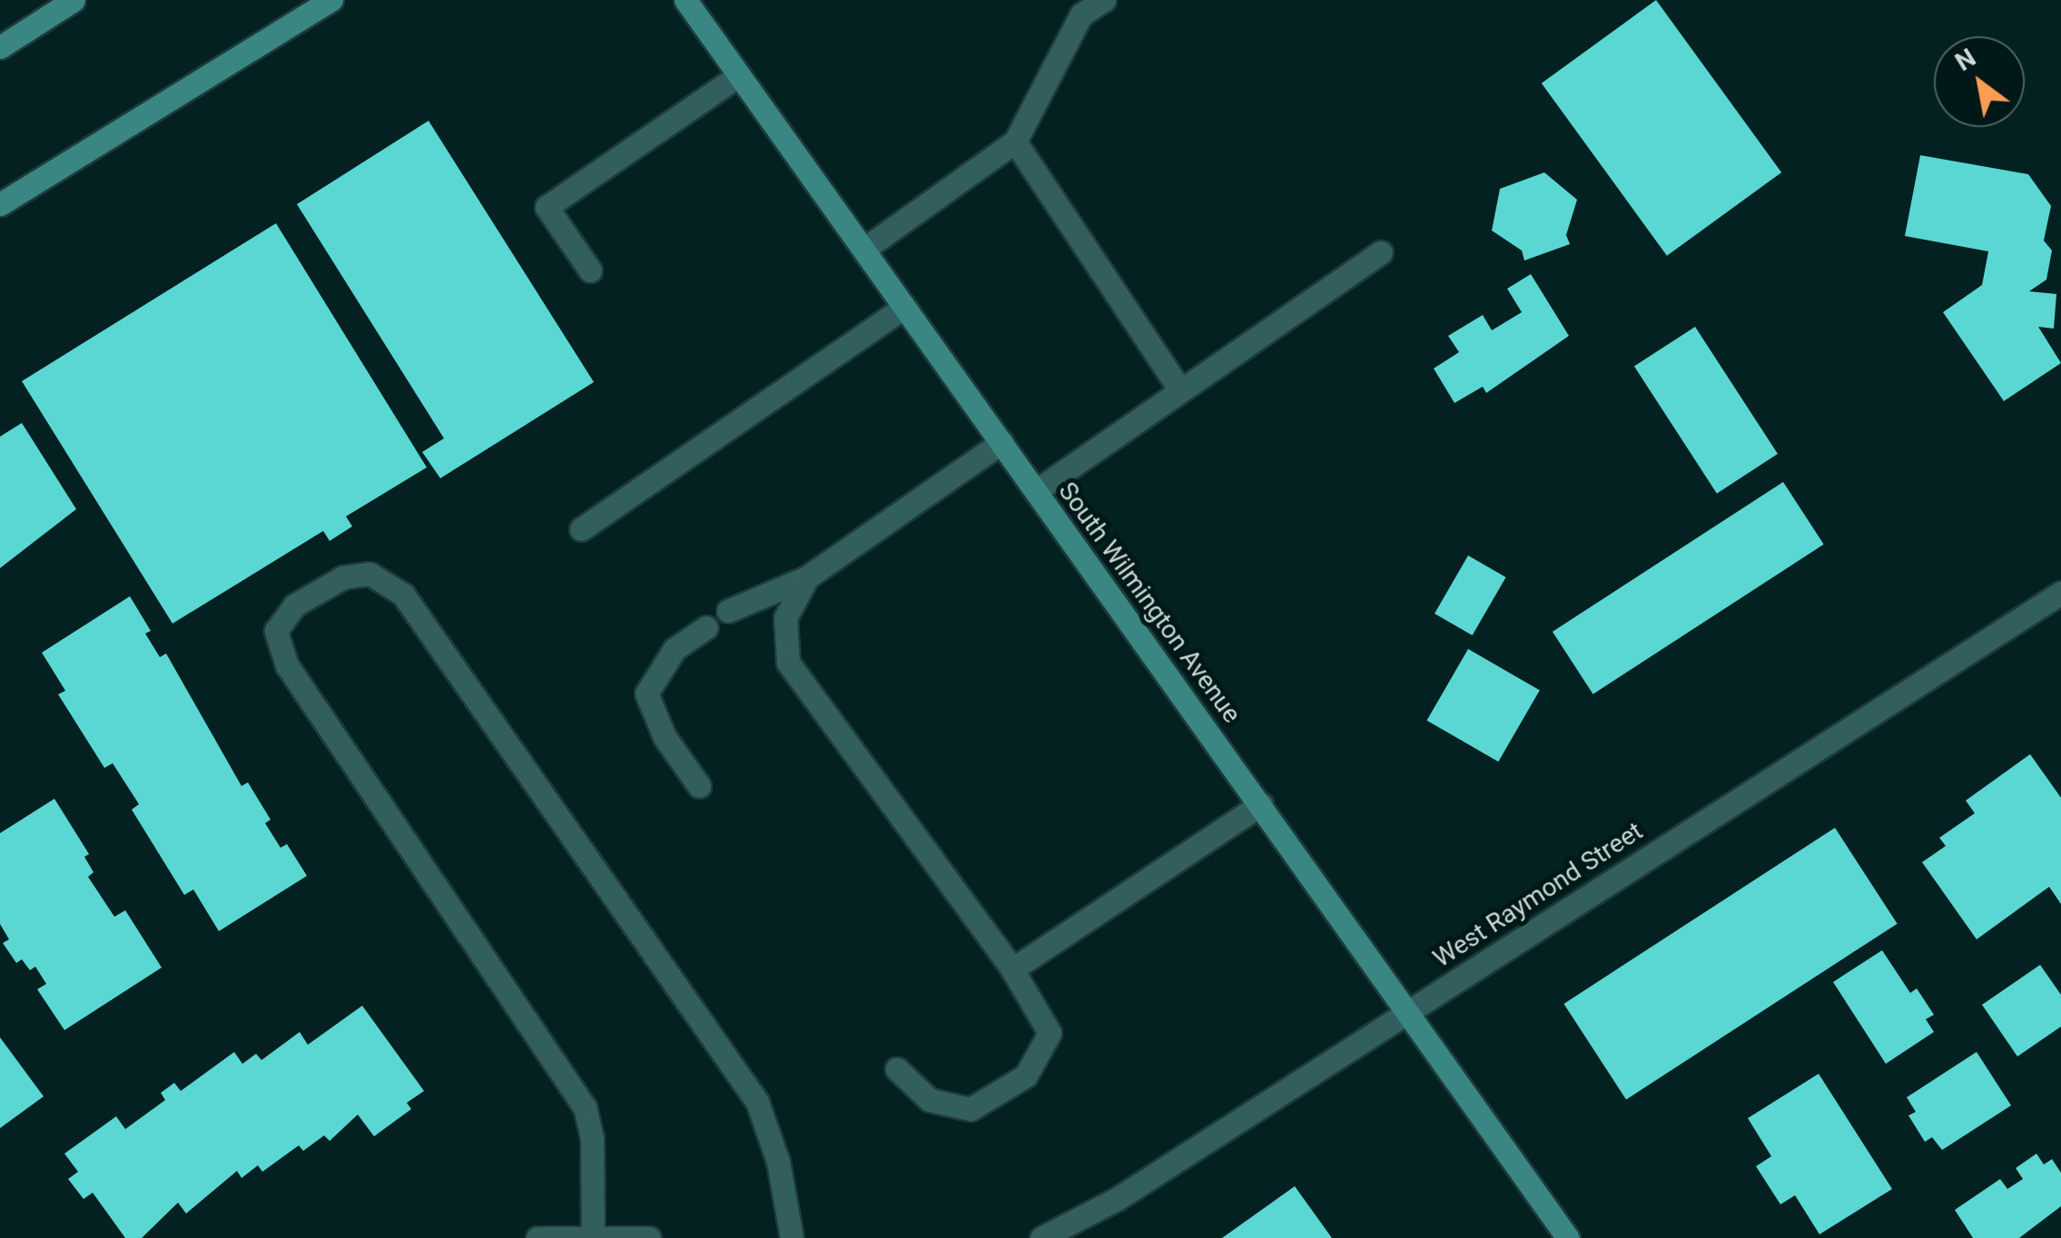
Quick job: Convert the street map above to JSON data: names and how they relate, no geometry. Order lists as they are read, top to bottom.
{
  "streets": {
    "main road": ["South Wilmington Avenue"],
    "street": ["West Raymond Street"]
  },
  "crossings": [
    ["South Wilmington Avenue", "West Raymond Street"]
  ],
  "north": "top left"
}
